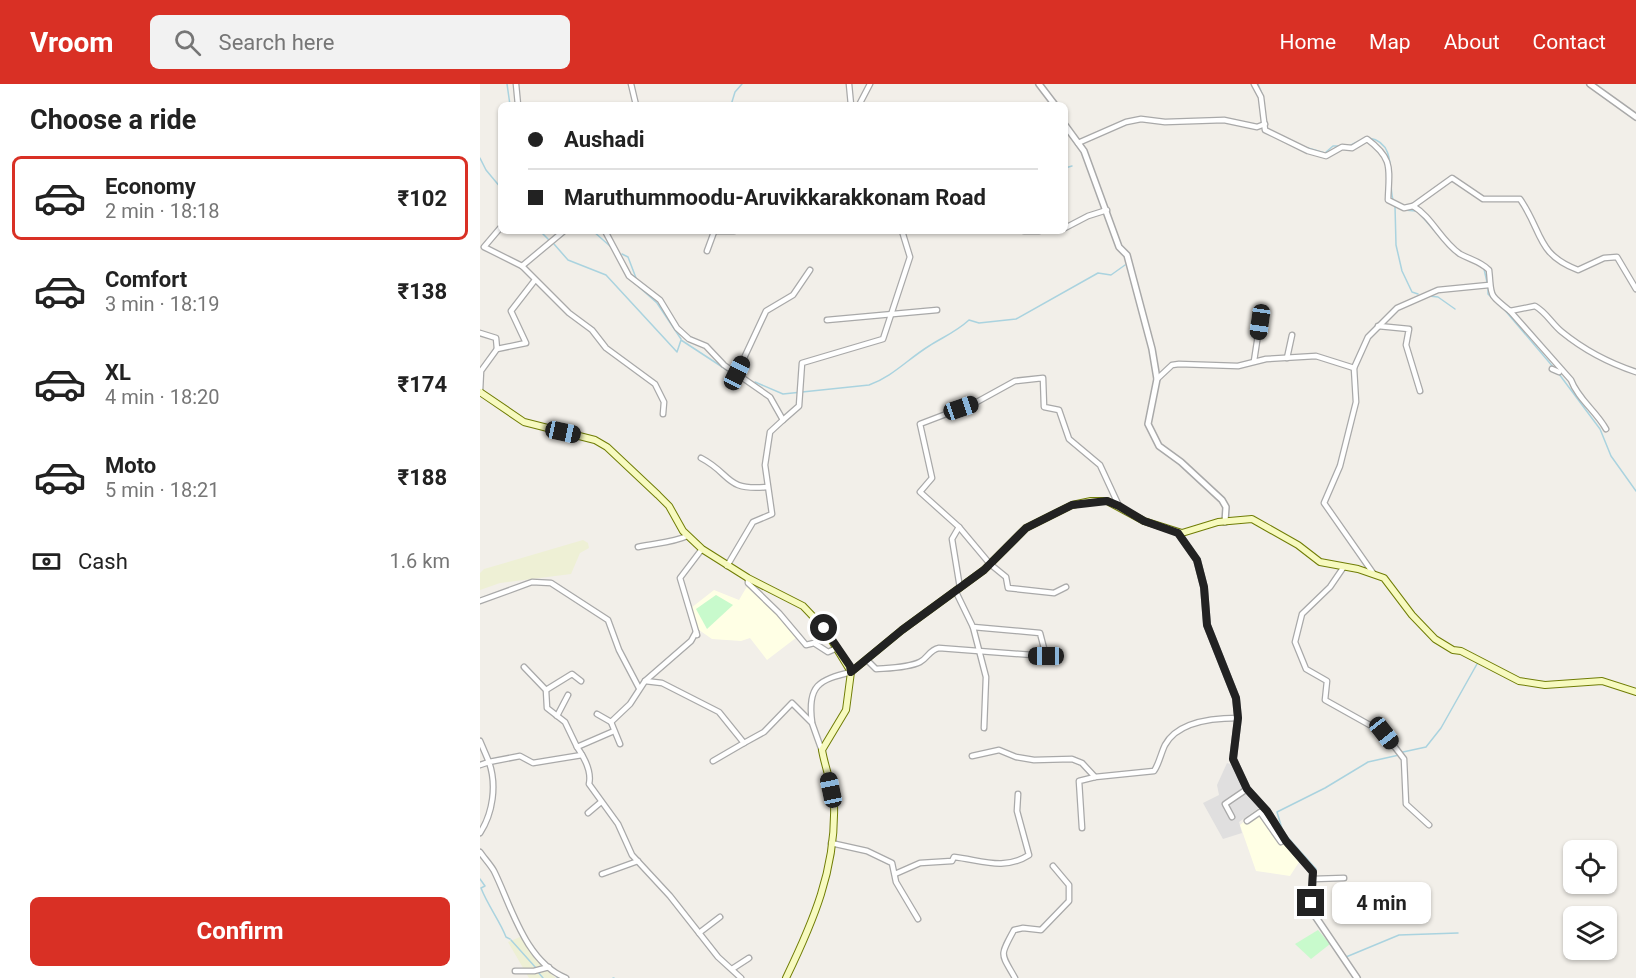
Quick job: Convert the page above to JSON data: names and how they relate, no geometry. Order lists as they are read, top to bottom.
{
  "page": {
    "header": "Vroom",
    "search": "Search here",
    "nav": [
      "Home",
      "Map",
      "About",
      "Contact"
    ],
    "heading": "Choose a ride",
    "banner": ["Aushadi", "Maruthummoodu-Aruvikkarakkonam Road"],
    "list": [
      {
        "name": "Economy",
        "note": "2 min · 18:18",
        "value": "₹102"
      },
      {
        "name": "Comfort",
        "note": "3 min · 18:19",
        "value": "₹138"
      },
      {
        "name": "XL",
        "note": "4 min · 18:20",
        "value": "₹174"
      },
      {
        "name": "Moto",
        "note": "5 min · 18:21",
        "value": "₹188"
      }
    ],
    "pay": ["Cash", "1.6 km"],
    "bubble": "4 min",
    "buttons": "Confirm"
  }
}
